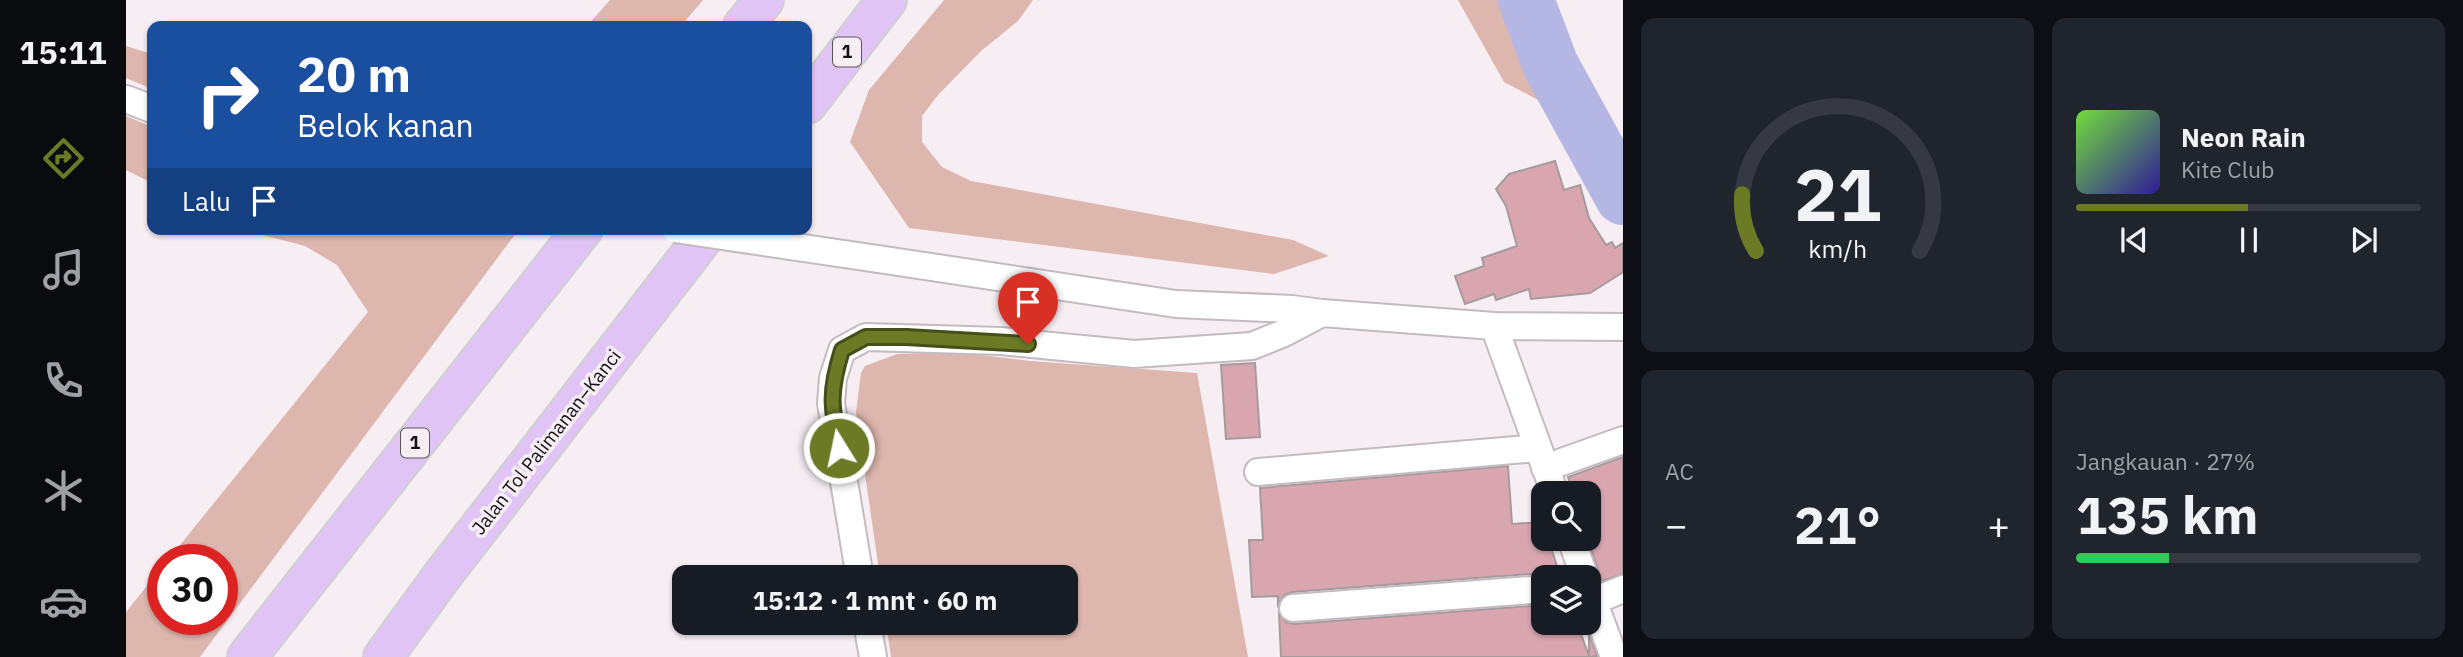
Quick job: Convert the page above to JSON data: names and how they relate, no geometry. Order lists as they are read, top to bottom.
{
  "streets": {
    "highway": ["1", "Jalan Tol Palimanan–Kanci"]
  },
  "page": {
    "tabs": "15:11",
    "turn": ["20 m", "Belok kanan"],
    "song": ["Neon Rain", "Kite Club"],
    "then": "Lalu",
    "tile": [
      "AC",
      ["Jangkauan · 27%", "135 km"]
    ],
    "heat": ["−", "21°", "+"],
    "limit": "30",
    "trip": "15:12 · 1 mnt · 60 m",
    "gauge": ["21", "km/h"]
  }
}
